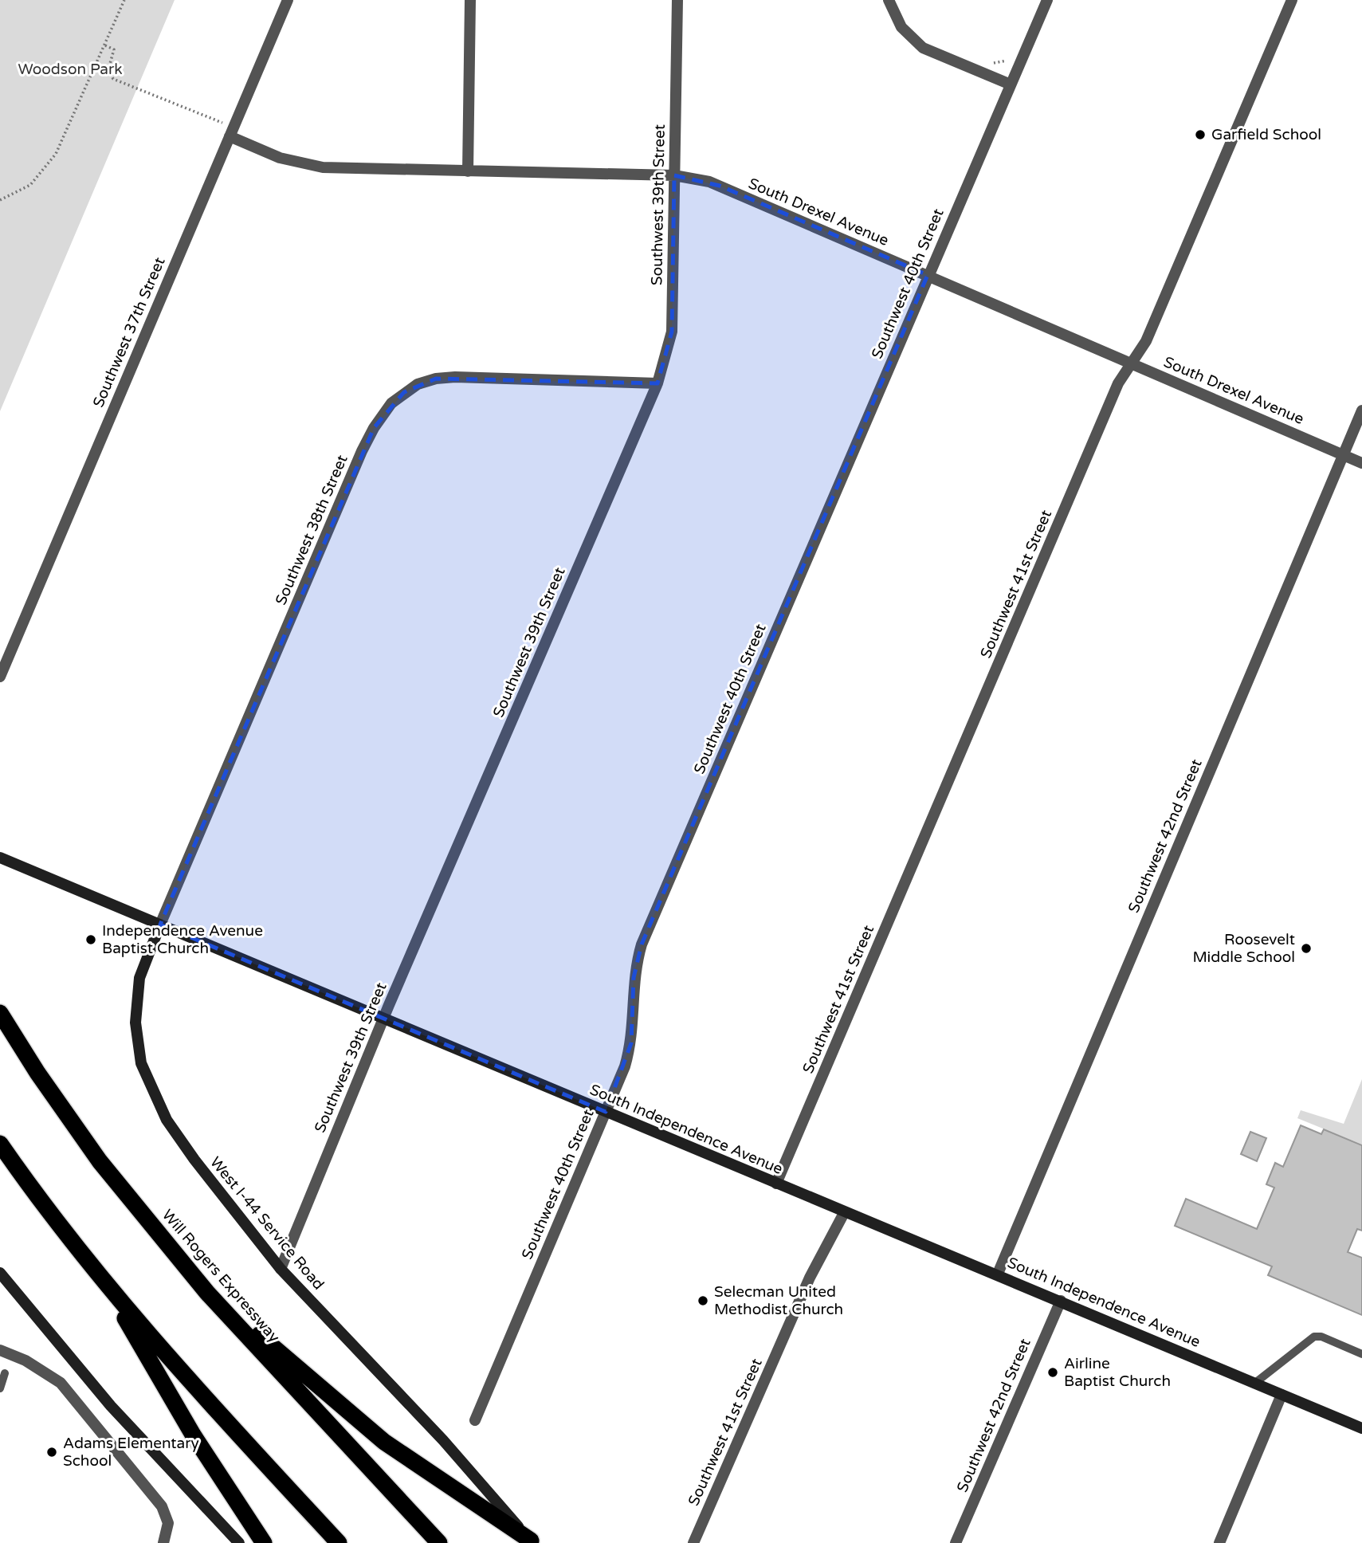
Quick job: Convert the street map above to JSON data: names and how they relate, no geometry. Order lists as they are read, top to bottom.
{
  "streets": {
    "highway": ["Will Rogers Expressway"],
    "street": [
      "Southwest 39th Street",
      "South Drexel Avenue",
      "Southwest 40th Street",
      "Southwest 37th Street",
      "Southwest 38th Street",
      "Southwest 41st Street",
      "Southwest 42nd Street",
      "South Independence Avenue",
      "West I-44 Service Road"
    ]
  },
  "crossings": [
    ["Southwest 39th Street", "South Drexel Avenue"],
    ["Southwest 39th Street", "Southwest 38th Street"],
    ["Southwest 39th Street", "South Independence Avenue"],
    ["Southwest 39th Street", "West I-44 Service Road"],
    ["South Drexel Avenue", "Southwest 40th Street"],
    ["South Drexel Avenue", "Southwest 37th Street"],
    ["South Drexel Avenue", "Southwest 41st Street"],
    ["South Drexel Avenue", "Southwest 42nd Street"],
    ["Southwest 40th Street", "South Independence Avenue"],
    ["Southwest 38th Street", "South Independence Avenue"],
    ["Southwest 38th Street", "West I-44 Service Road"],
    ["Southwest 41st Street", "South Independence Avenue"],
    ["Southwest 42nd Street", "South Independence Avenue"],
    ["South Independence Avenue", "West I-44 Service Road"]
  ],
  "parks": ["Woodson Park"],
  "places": [
    "Garfield School",
    "Independence Avenue Baptist Church",
    "Roosevelt Middle School",
    "Selecman United Methodist Church",
    "Airline Baptist Church",
    "Adams Elementary School"
  ]
}
